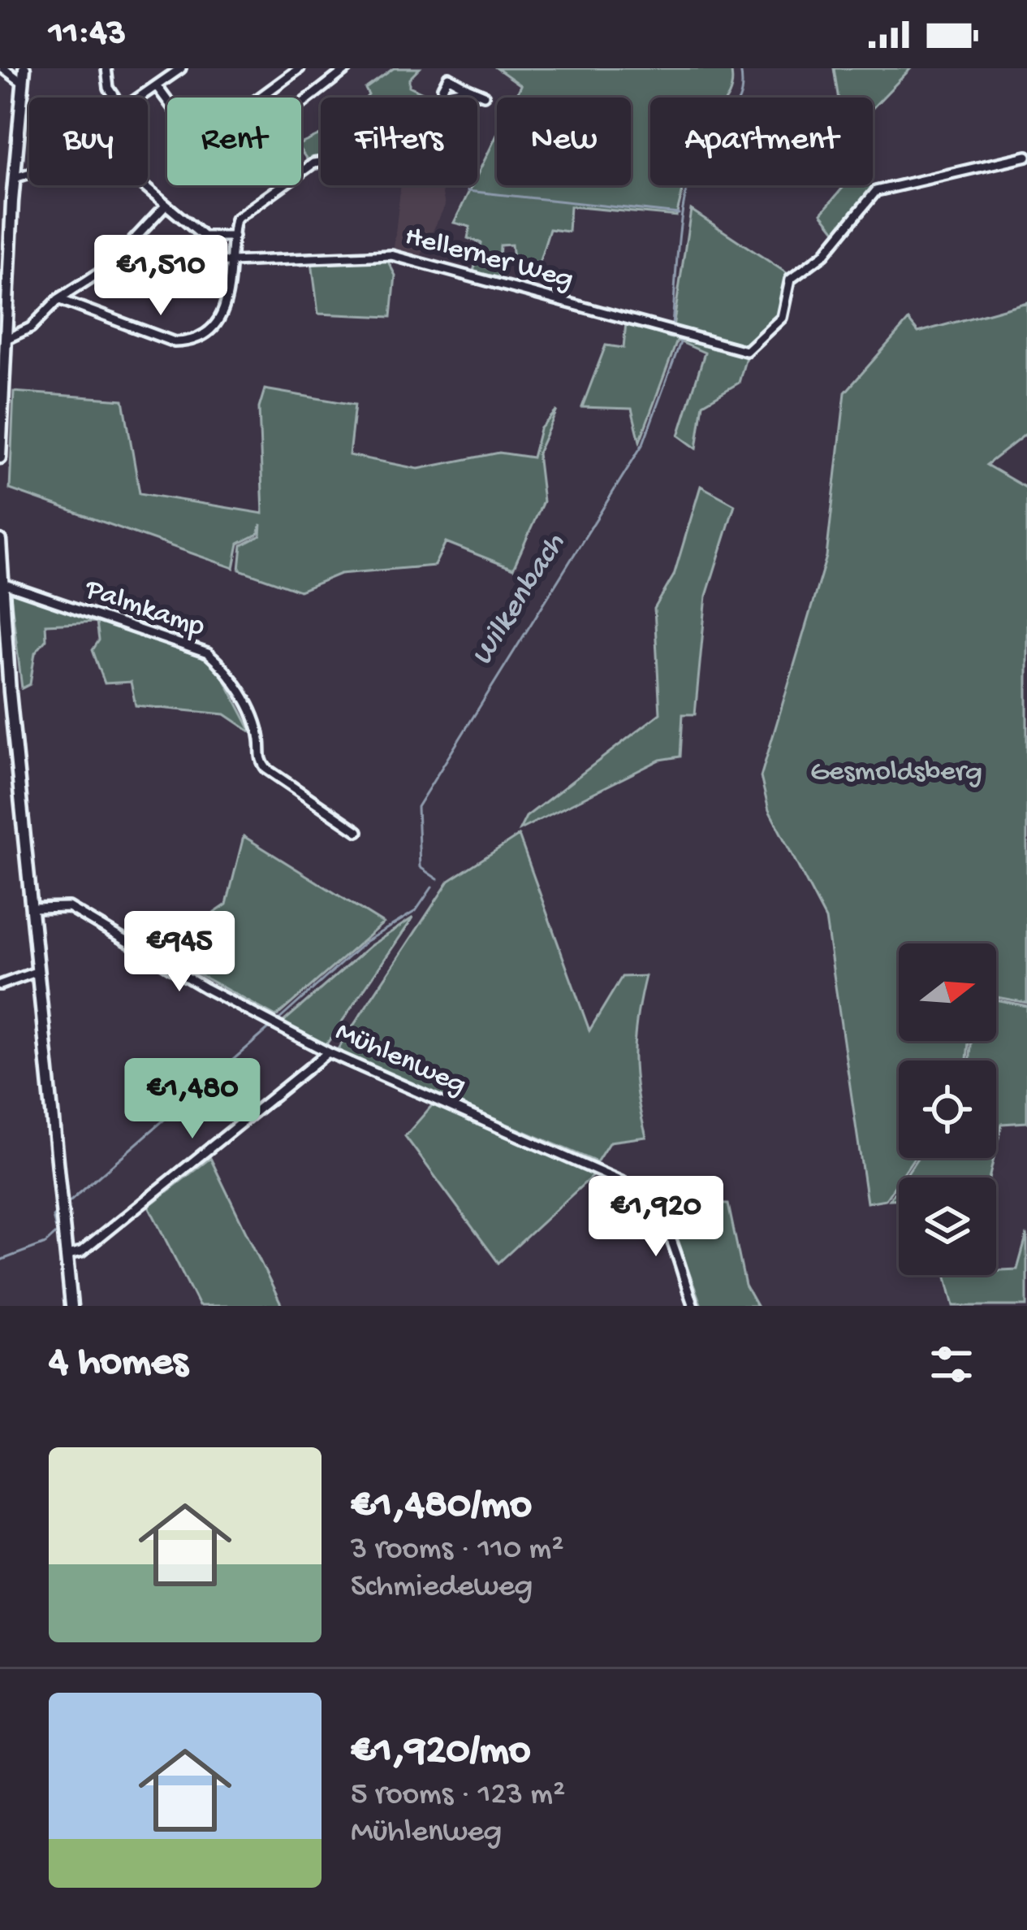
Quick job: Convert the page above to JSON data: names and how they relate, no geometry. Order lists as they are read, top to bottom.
{
  "streets": {
    "street": ["Hellerner Weg", "Palmkamp", "Mühlenweg"]
  },
  "water": ["Wilkenbach"],
  "parks": ["Gesmoldsberg"],
  "north": "right",
  "page": {
    "status": "11:43",
    "chip": [
      "Buy",
      "Rent",
      "Filters",
      "New",
      "Apartment"
    ],
    "price": [
      "€1,510",
      "€945",
      "€1,480",
      "€1,920"
    ],
    "heading": "4 homes",
    "list": [
      {
        "name": "€1,480/mo",
        "note": "3 rooms · 110 m² · Schmiedeweg"
      },
      {
        "name": "€1,920/mo",
        "note": "5 rooms · 123 m² · Mühlenweg"
      }
    ]
  }
}
